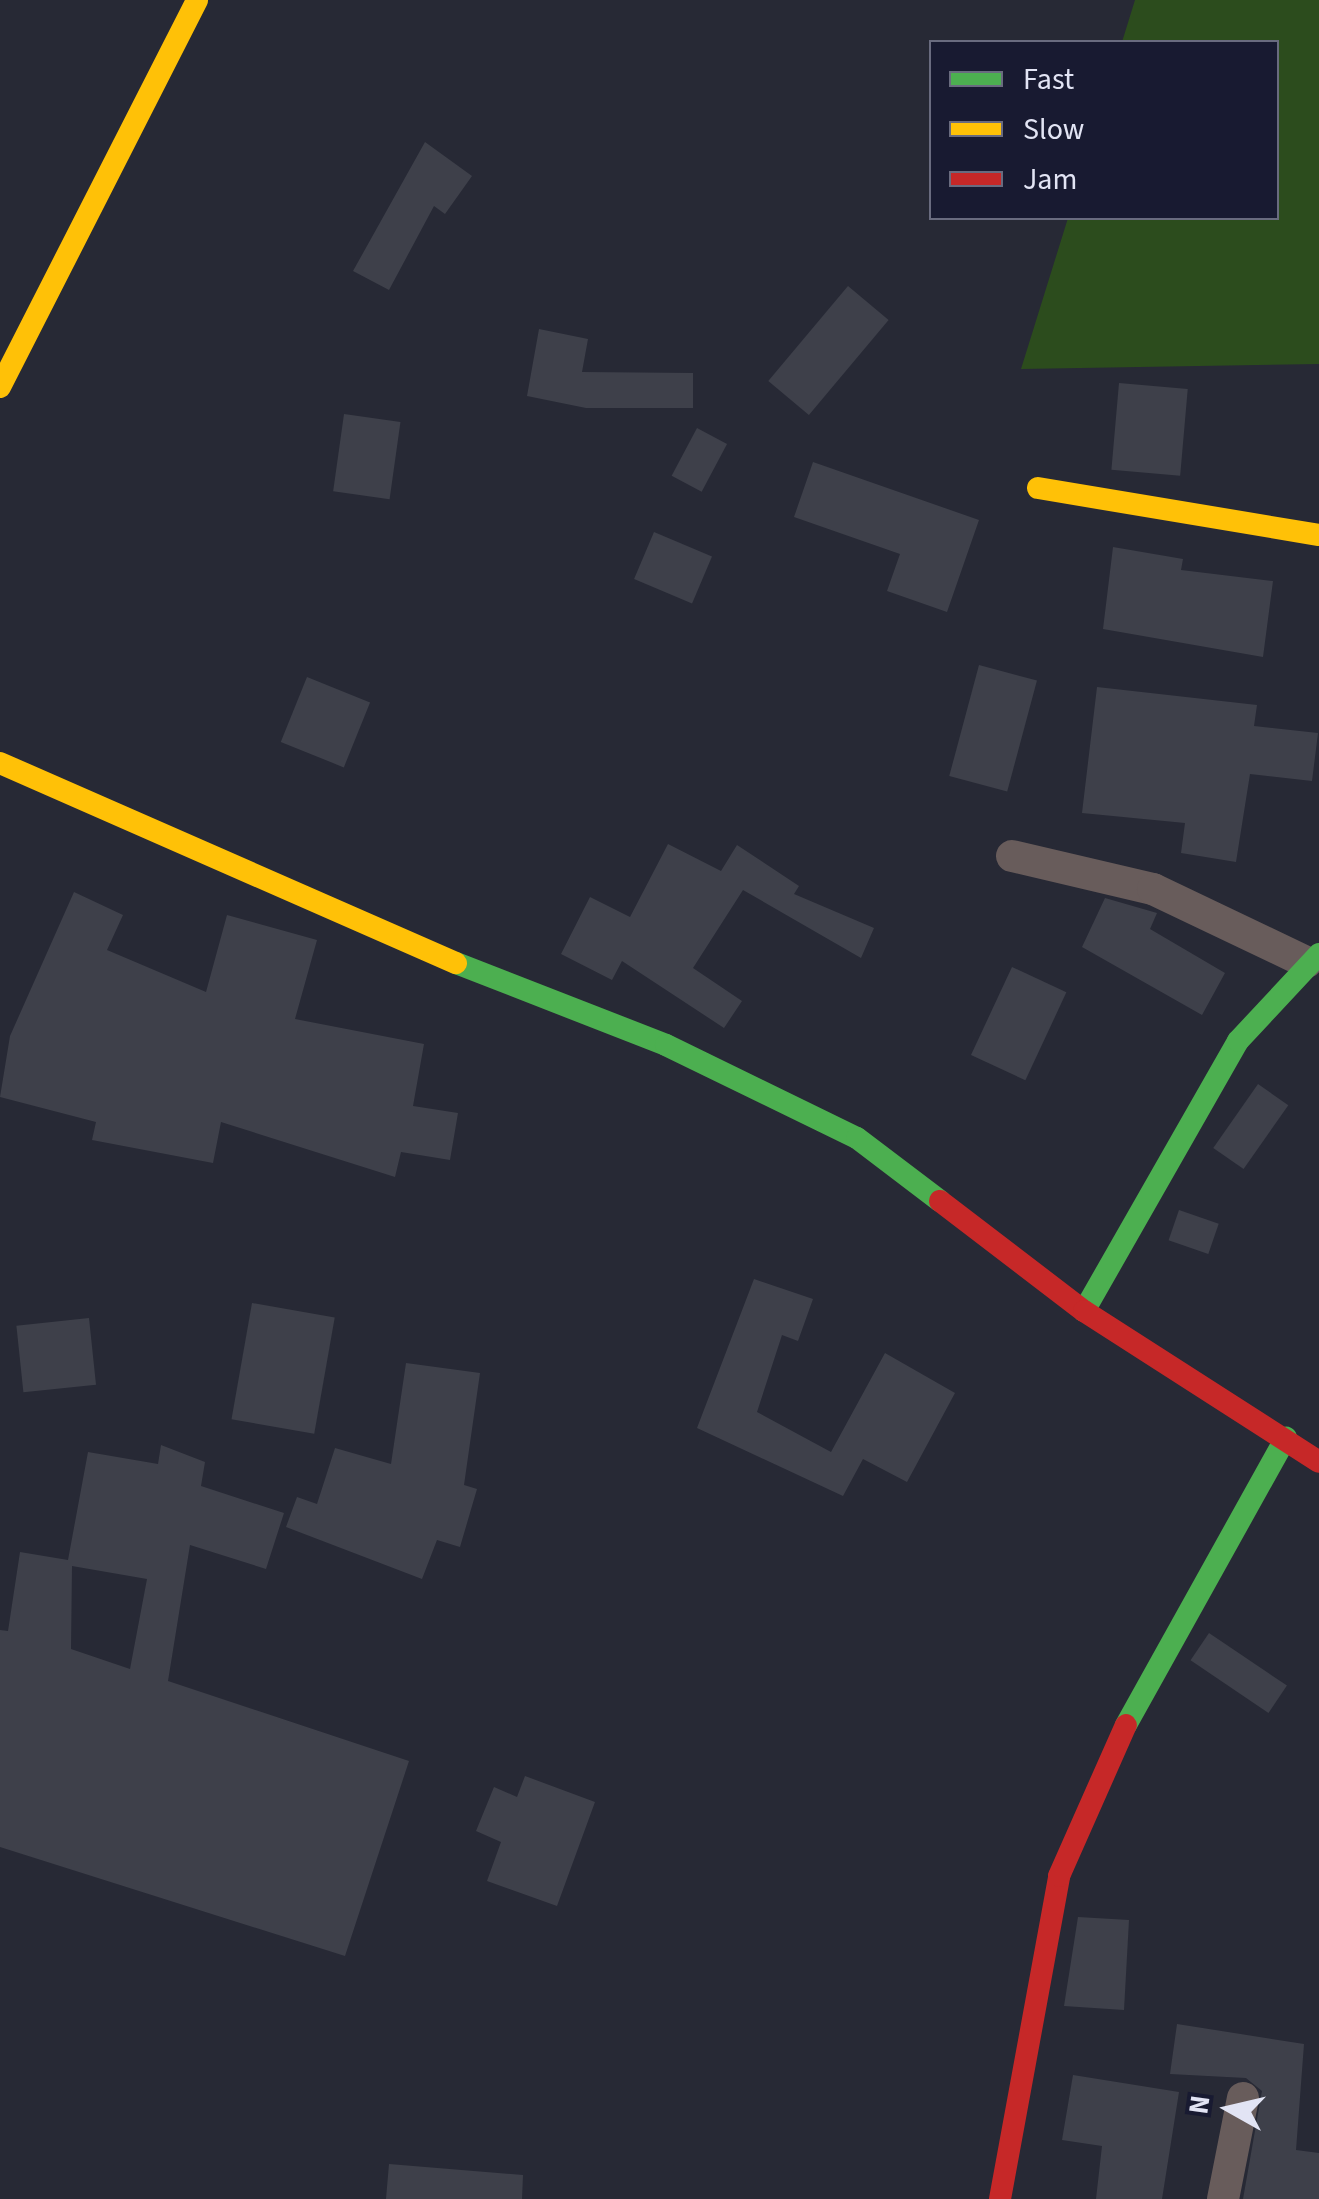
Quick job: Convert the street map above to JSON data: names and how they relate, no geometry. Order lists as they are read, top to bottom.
{
  "legend": ["Fast", "Slow", "Jam"],
  "north": "left"
}
